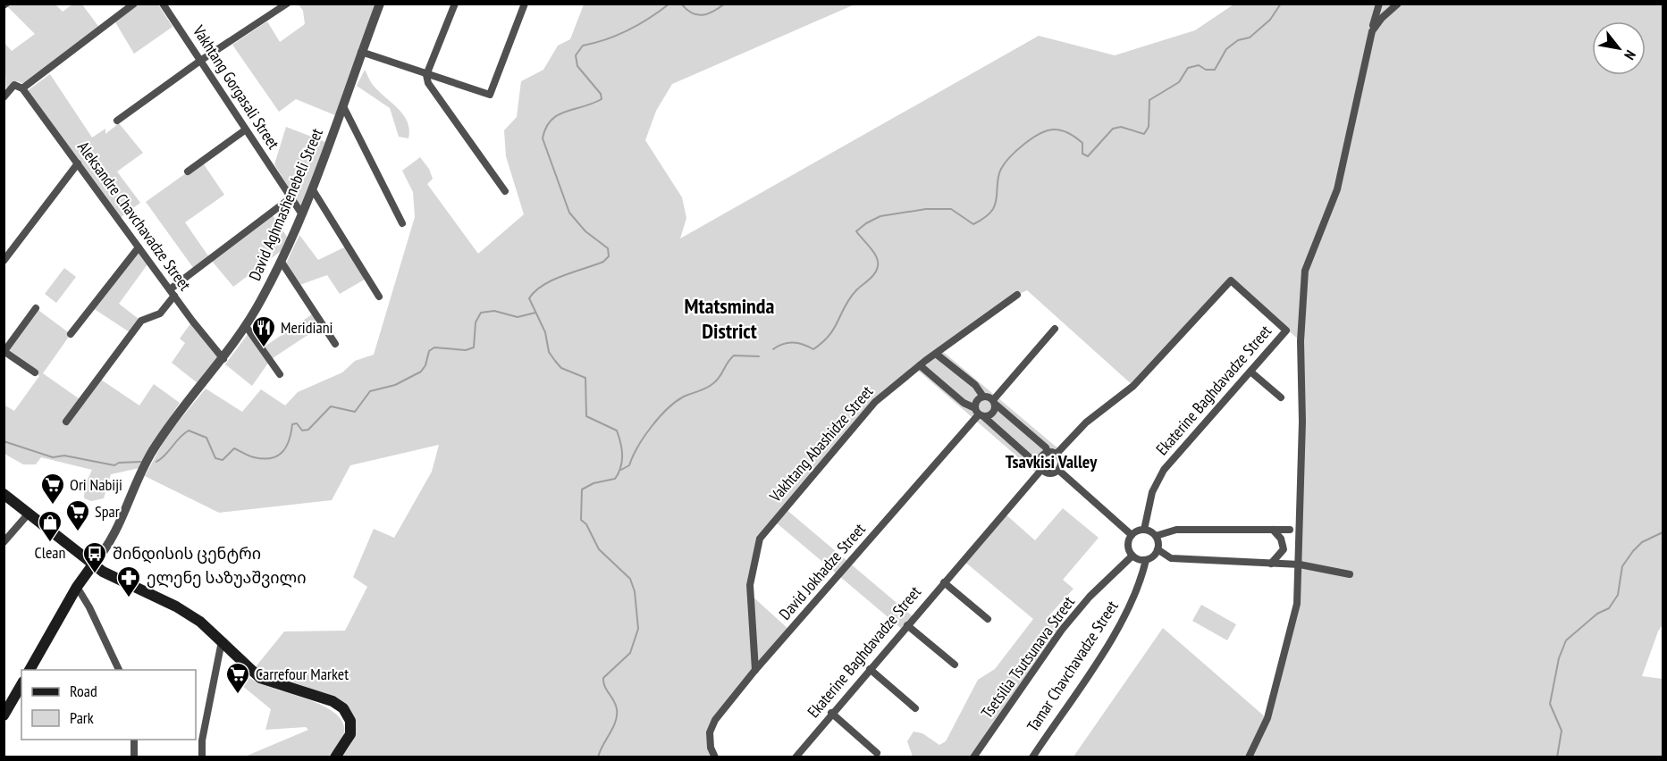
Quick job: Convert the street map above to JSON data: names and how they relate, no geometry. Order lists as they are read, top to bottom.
{
  "streets": {
    "street": [
      "Vakhtang Gorgasali Street",
      "David Aghmashenebeli Street",
      "Aleksandre Chavchavadze Street",
      "Ekaterine Baghdavadze Street",
      "Vakhtang Abashidze Street",
      "David Jokhadze Street",
      "Tsetsilia Tsutsunava Street",
      "Tamar Chavchavadze Street"
    ]
  },
  "crossings": [
    ["Vakhtang Gorgasali Street", "David Aghmashenebeli Street"],
    ["David Aghmashenebeli Street", "Aleksandre Chavchavadze Street"],
    ["Ekaterine Baghdavadze Street", "Tsetsilia Tsutsunava Street"],
    ["Ekaterine Baghdavadze Street", "Tamar Chavchavadze Street"],
    ["Vakhtang Abashidze Street", "David Jokhadze Street"],
    ["Tsetsilia Tsutsunava Street", "Tamar Chavchavadze Street"]
  ],
  "districts": ["Mtatsminda District", "Tsavkisi Valley"],
  "places": {
    "restaurant": ["Meridiani"],
    "supermarket": ["Ori Nabiji", "Spar", "Carrefour Market"],
    "shop": ["Clean"],
    "bus stop": ["შინდისის ცენტრი"],
    "pharmacy": ["ელენე საზუაშვილი"]
  },
  "legend": ["Road", "Park"],
  "north": "bottom right"
}
